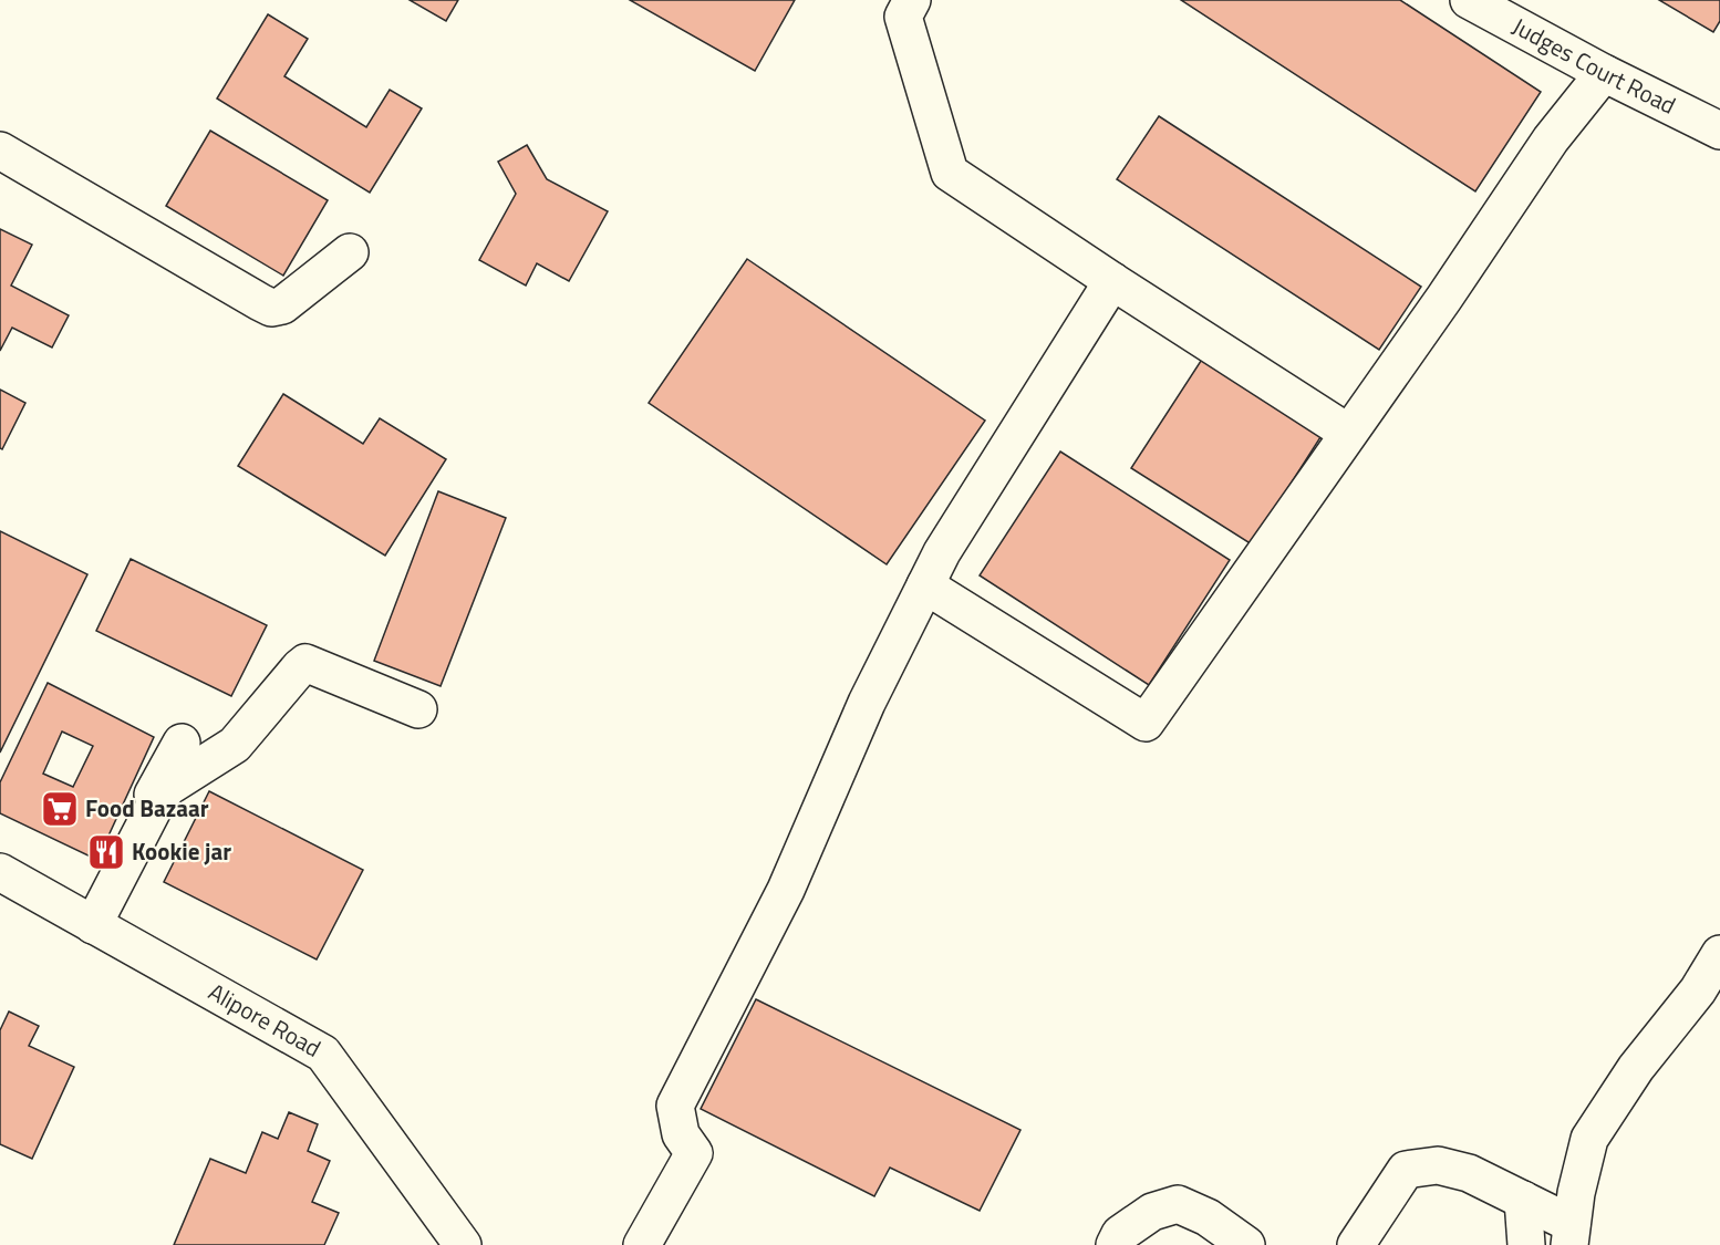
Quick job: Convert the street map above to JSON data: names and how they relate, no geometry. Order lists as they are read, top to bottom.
{
  "streets": {
    "main road": ["Judges Court Road", "Alipore Road"]
  },
  "places": {
    "supermarket": ["Food Bazaar"],
    "restaurant": ["Kookie jar"]
  }
}
